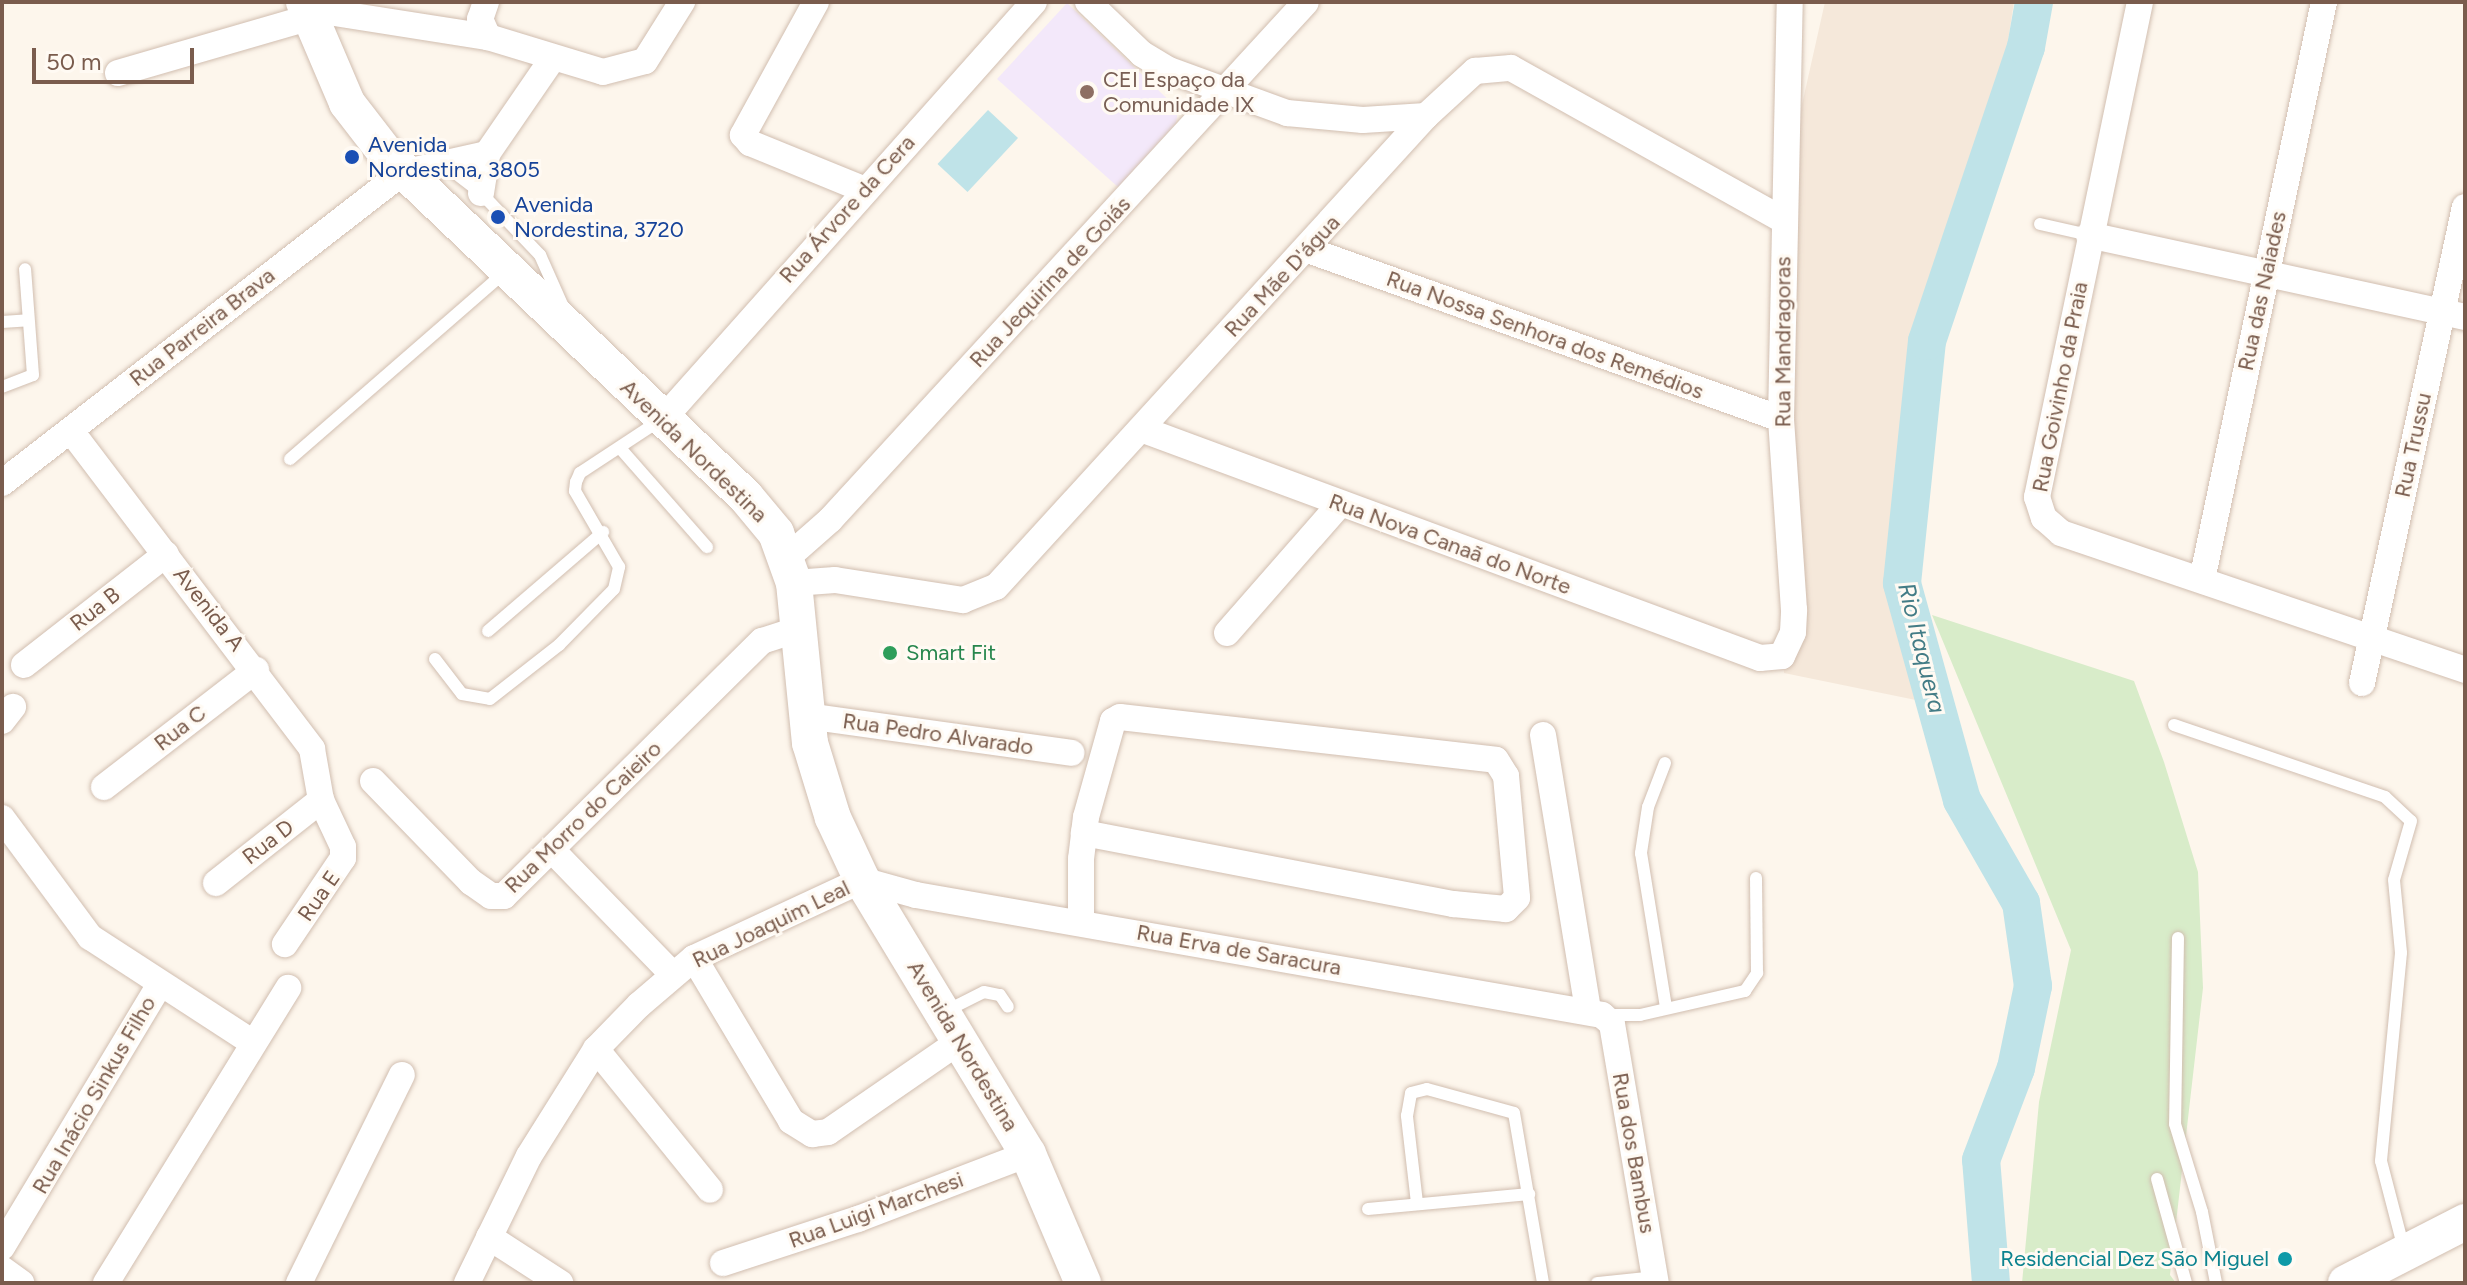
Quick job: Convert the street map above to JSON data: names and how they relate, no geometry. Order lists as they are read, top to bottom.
{
  "streets": {
    "main road": ["Avenida Nordestina"],
    "street": [
      "Rua Árvore da Cera",
      "Rua Mãe D'água",
      "Rua Jequirina de Goiás",
      "Rua das Naiades",
      "Rua Parreira Brava",
      "Rua Nossa Senhora dos Remédios",
      "Rua Mandragoras",
      "Rua Goivinho da Praia",
      "Rua Trussu",
      "Rua Nova Canaã do Norte",
      "Rua B",
      "Avenida A",
      "Rua C",
      "Rua Pedro Alvarado",
      "Rua Morro do Caieiro",
      "Rua D",
      "Rua E",
      "Rua Joaquim Leal",
      "Rua Erva de Saracura",
      "Rua Inácio Sinkus Filho",
      "Rua dos Bambus",
      "Rua Luigi Marchesi"
    ]
  },
  "crossings": [
    ["Rua Árvore da Cera", "Avenida Nordestina"],
    ["Rua Mãe D'água", "Rua Jequirina de Goiás"],
    ["Rua Mãe D'água", "Rua Nossa Senhora dos Remédios"],
    ["Rua Mãe D'água", "Rua Mandragoras"],
    ["Rua Mãe D'água", "Avenida Nordestina"],
    ["Rua Mãe D'água", "Rua Nova Canaã do Norte"],
    ["Rua Jequirina de Goiás", "Avenida Nordestina"],
    ["Rua das Naiades", "Rua Goivinho da Praia"],
    ["Rua Parreira Brava", "Avenida Nordestina"],
    ["Rua Parreira Brava", "Avenida A"],
    ["Rua Nossa Senhora dos Remédios", "Rua Mandragoras"],
    ["Rua Mandragoras", "Rua Nova Canaã do Norte"],
    ["Rua Goivinho da Praia", "Rua Trussu"],
    ["Avenida Nordestina", "Rua Pedro Alvarado"],
    ["Avenida Nordestina", "Rua Morro do Caieiro"],
    ["Avenida Nordestina", "Rua Joaquim Leal"],
    ["Avenida Nordestina", "Rua Erva de Saracura"],
    ["Avenida Nordestina", "Rua Luigi Marchesi"],
    ["Rua B", "Avenida A"],
    ["Avenida A", "Rua C"],
    ["Avenida A", "Rua D"],
    ["Avenida A", "Rua E"],
    ["Rua D", "Rua E"],
    ["Rua Joaquim Leal", "Rua Erva de Saracura"],
    ["Rua Erva de Saracura", "Rua dos Bambus"]
  ],
  "water": ["Rio Itaquera"],
  "places": [
    "CEI Espaço da Comunidade IX",
    "Avenida Nordestina, 3805",
    "Avenida Nordestina, 3720",
    "Smart Fit",
    "Residencial Dez São Miguel"
  ],
  "scale_bar": "50 m"
}
